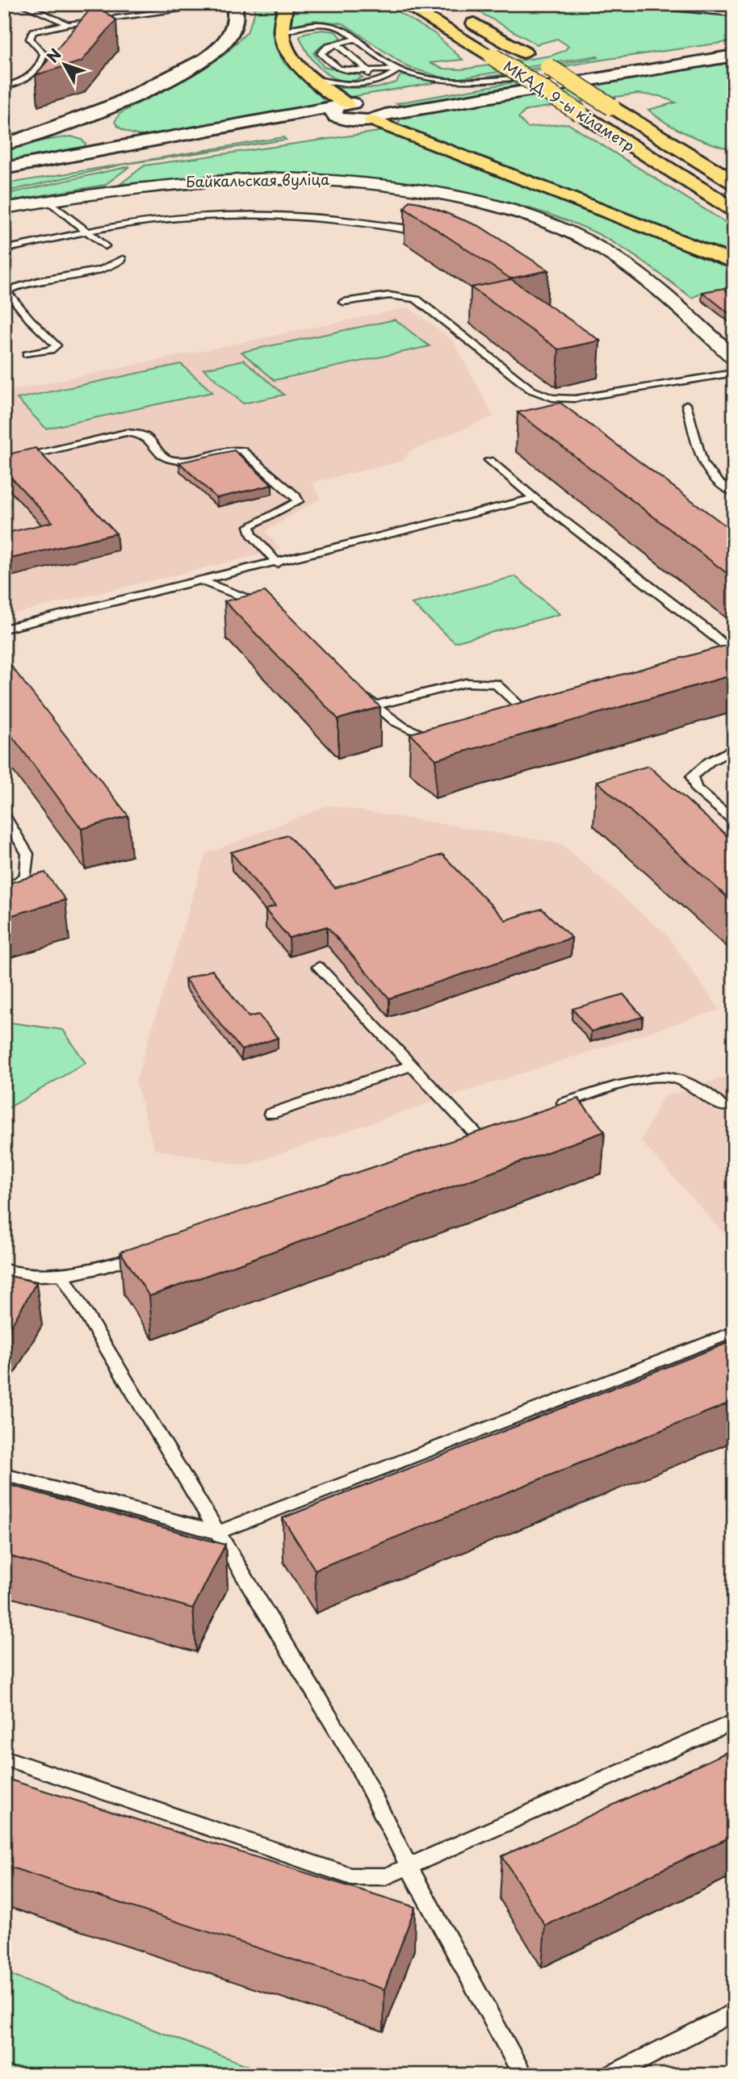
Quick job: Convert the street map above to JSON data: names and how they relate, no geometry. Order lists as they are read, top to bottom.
{
  "streets": {
    "highway": ["МКАД, 9-ы кіламетр"],
    "street": ["Байкальская вуліца"]
  },
  "north": "top left"
}
